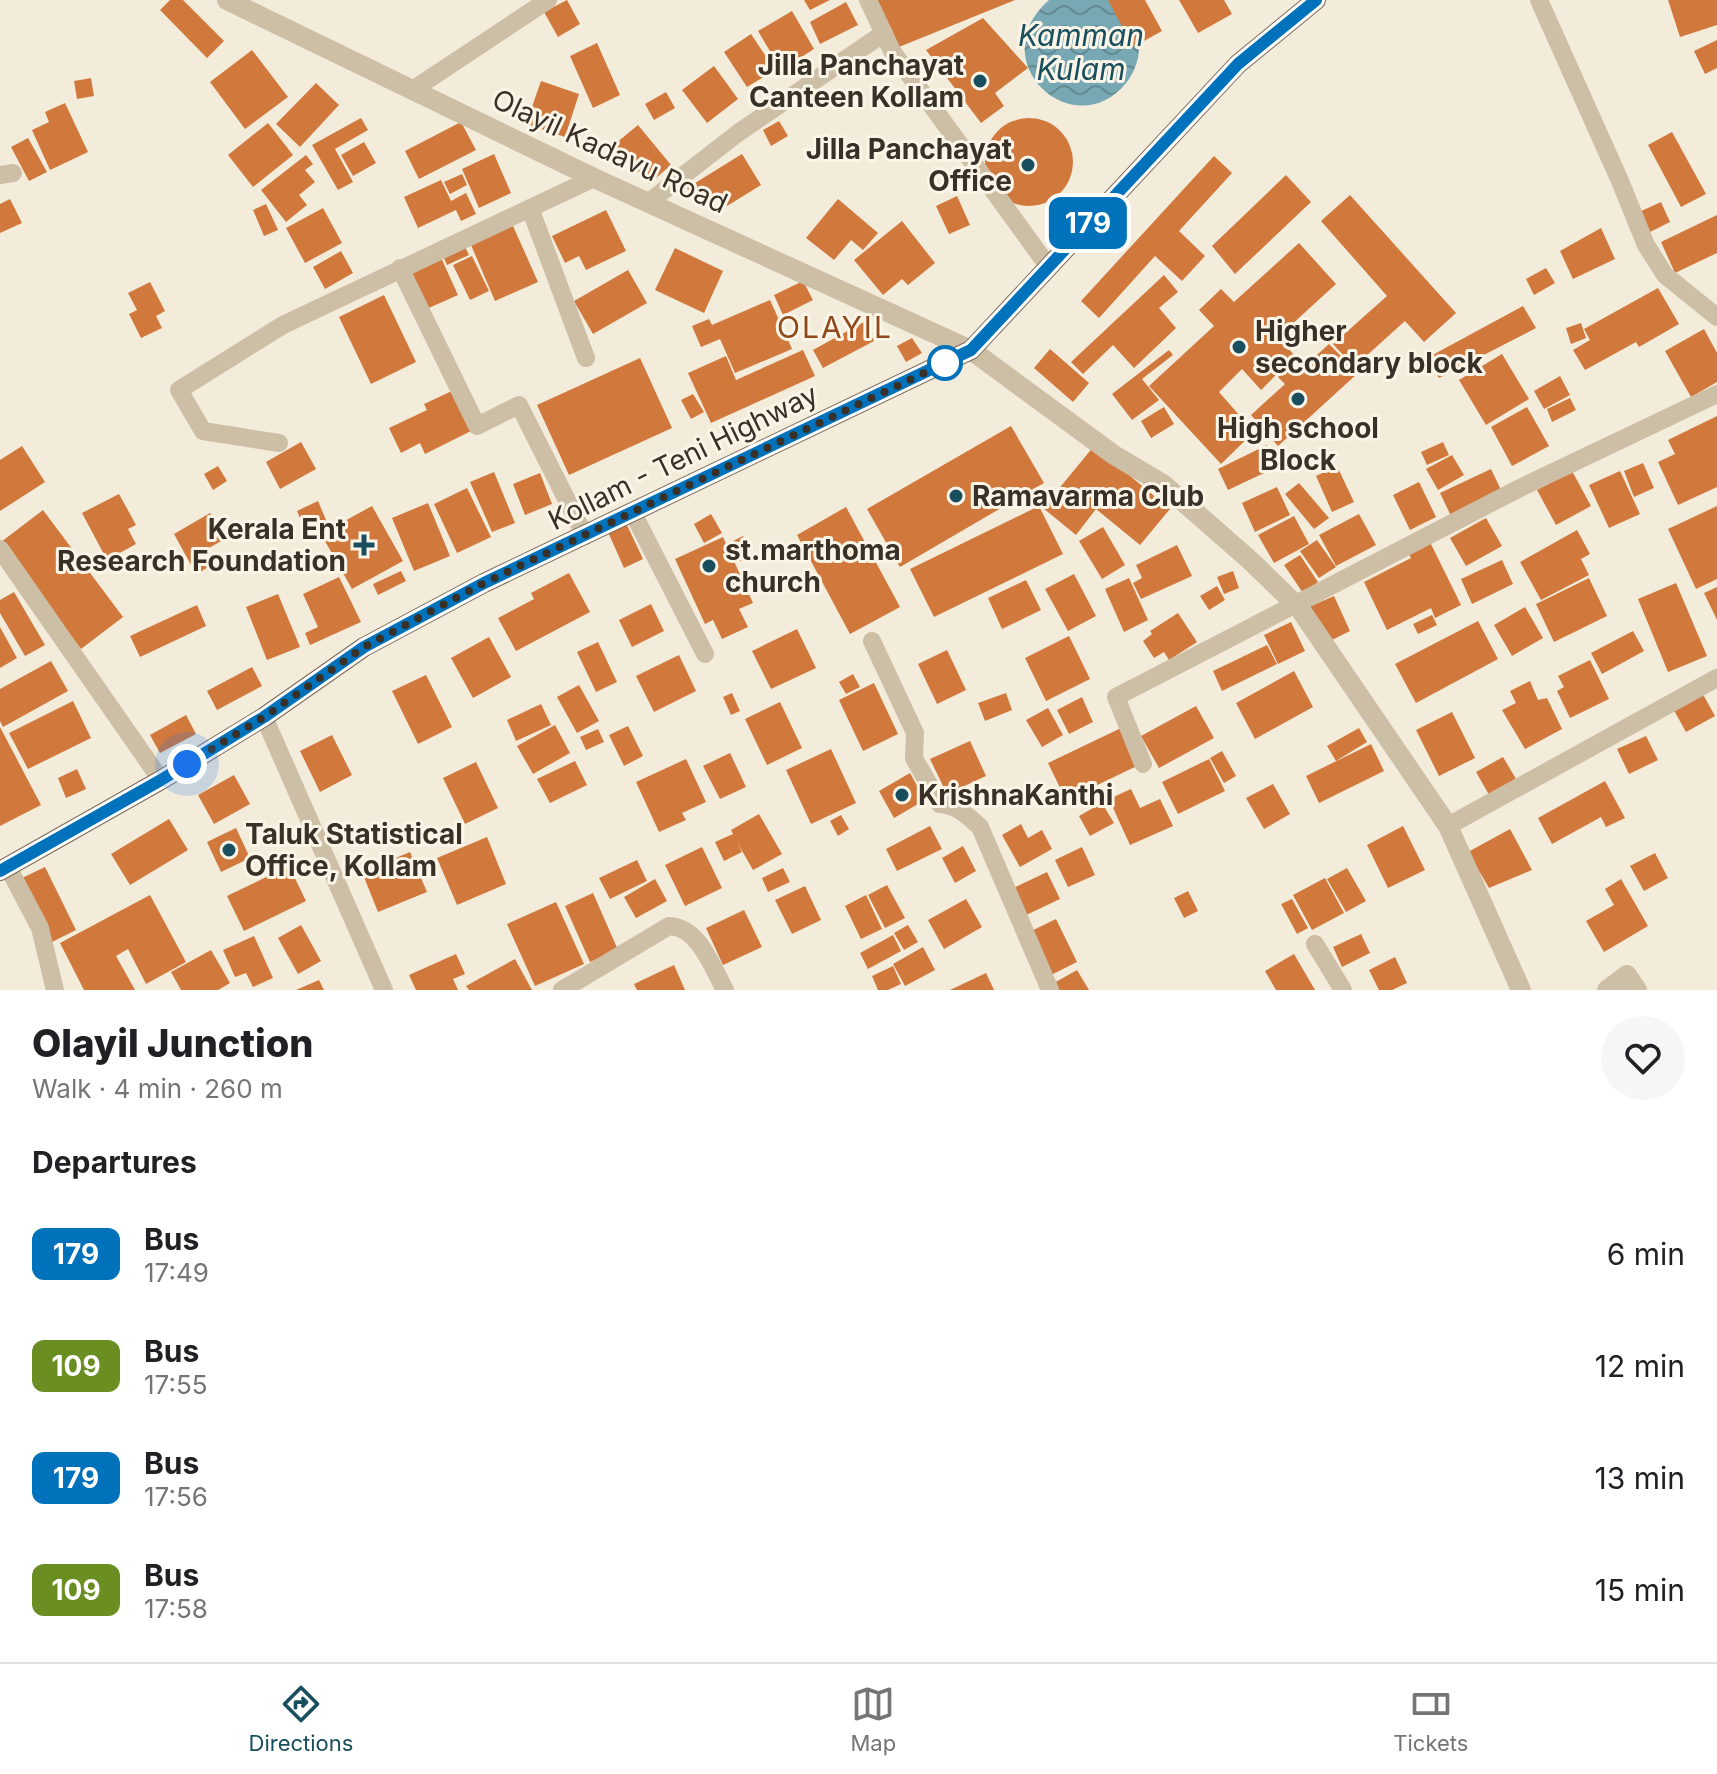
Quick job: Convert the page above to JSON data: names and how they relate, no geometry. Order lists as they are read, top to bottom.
{
  "streets": {
    "main road": ["Kollam - Teni Highway"],
    "street": ["Olayil Kadavu Road"]
  },
  "crossings": [
    ["Olayil Kadavu Road", "Kollam - Teni Highway"]
  ],
  "districts": ["OLAYIL"],
  "water": ["Kamman Kulam"],
  "places": {
    "other": [
      "Jilla Panchayat Canteen Kollam",
      "Jilla Panchayat Office",
      "Higher secondary block",
      "High school Block",
      "Ramavarma Club",
      "st.marthoma church",
      "KrishnaKanthi",
      "Taluk Statistical Office, Kollam"
    ],
    "health": ["Kerala Ent Research Foundation"]
  },
  "lines": ["bus line 179"],
  "page": {
    "on_map": "179",
    "heading": [
      ["Olayil Junction", "Walk · 4 min · 260 m"],
      "Departures"
    ],
    "list": [
      {
        "mark": "179",
        "name": "Bus",
        "note": "17:49",
        "value": "6 min"
      },
      {
        "mark": "109",
        "name": "Bus",
        "note": "17:55",
        "value": "12 min"
      },
      {
        "mark": "179",
        "name": "Bus",
        "note": "17:56",
        "value": "13 min"
      },
      {
        "mark": "109",
        "name": "Bus",
        "note": "17:58",
        "value": "15 min"
      }
    ],
    "tabs": ["Directions", "Map", "Tickets"]
  }
}
